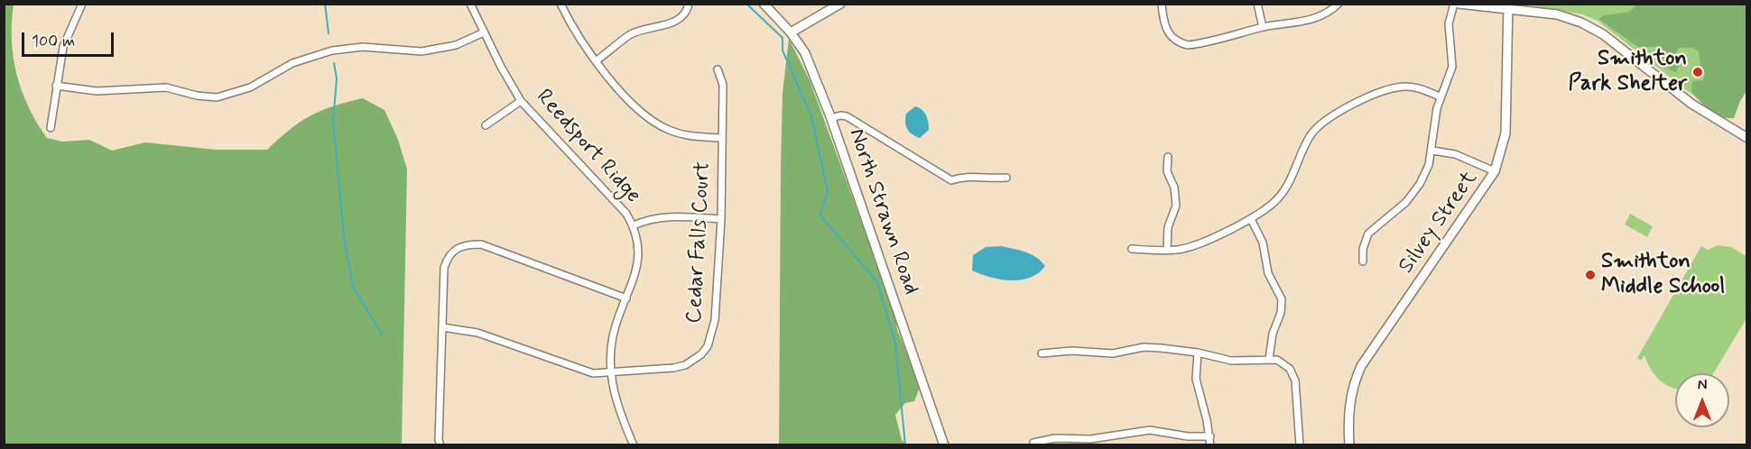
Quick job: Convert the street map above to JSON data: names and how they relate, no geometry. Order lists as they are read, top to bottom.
{
  "streets": {
    "street": [
      "Reedsport Ridge",
      "North Strawn Road",
      "Silvey Street",
      "Cedar Falls Court"
    ]
  },
  "crossings": [
    ["Reedsport Ridge", "Cedar Falls Court"]
  ],
  "places": ["Smithton Park Shelter", "Smithton Middle School"],
  "scale_bar": "100 m",
  "north": "top"
}
